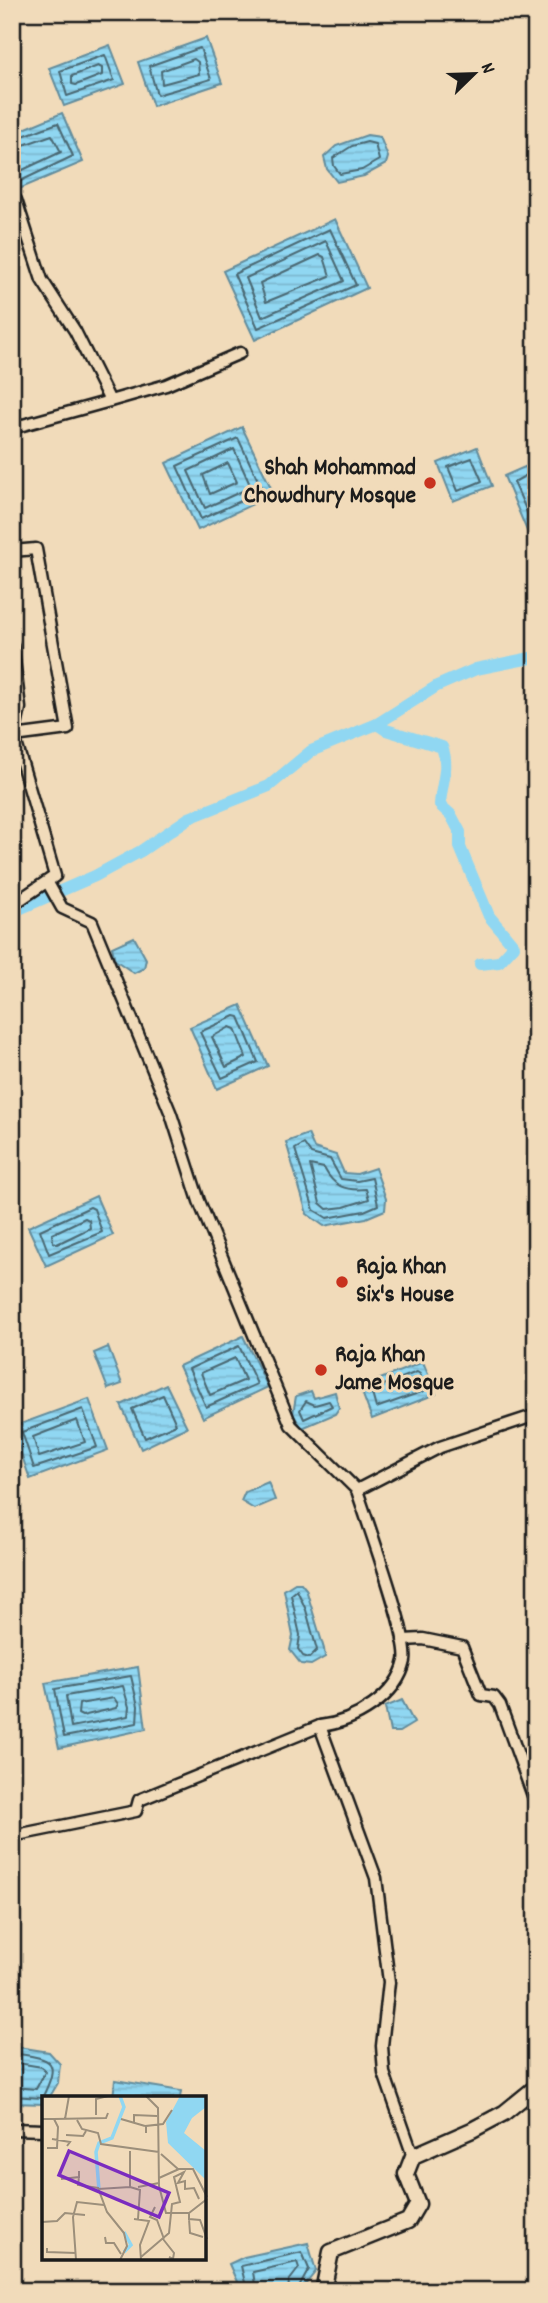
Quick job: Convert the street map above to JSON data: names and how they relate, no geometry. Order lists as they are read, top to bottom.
{
  "places": ["Shah Mohammad Chowdhury Mosque", "Raja Khan Six's House", "Raja Khan Jame Mosque"],
  "north": "top right"
}
